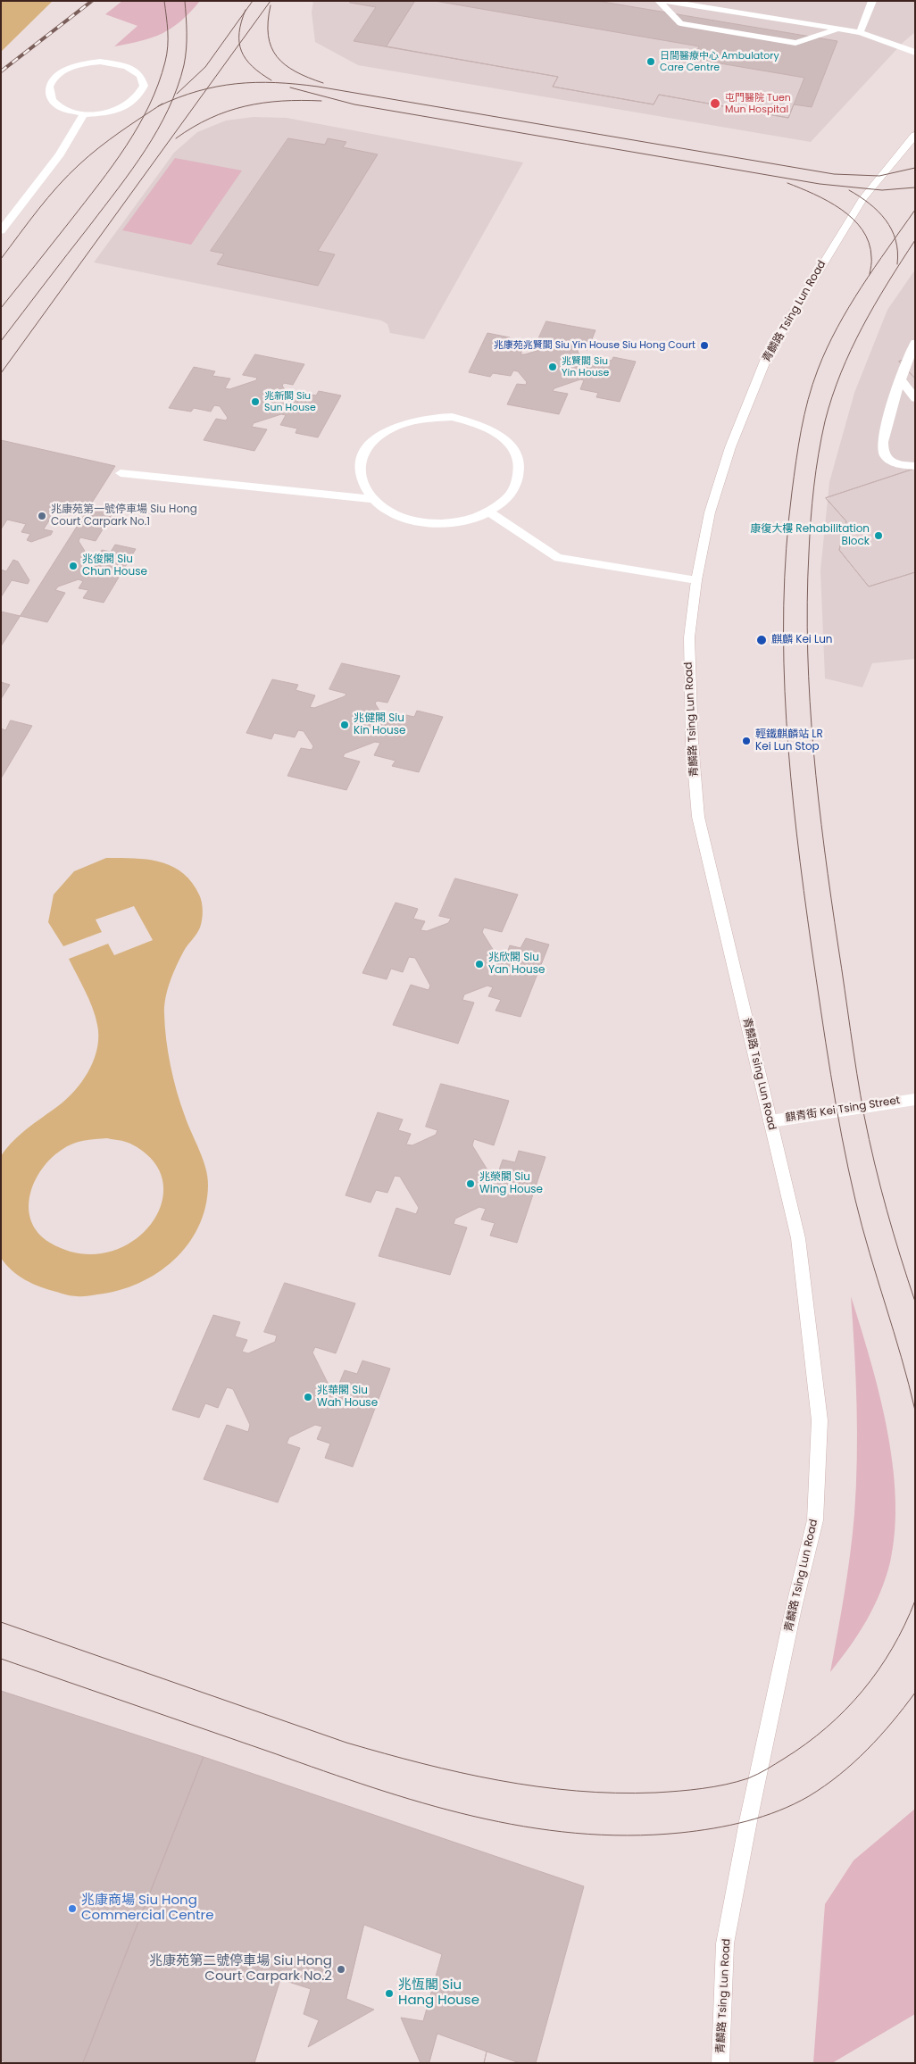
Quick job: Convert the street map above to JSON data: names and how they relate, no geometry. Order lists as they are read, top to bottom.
{
  "streets": {
    "street": ["青麟路 Tsing Lun Road", "麒青街 Kei Tsing Street"]
  },
  "crossings": [
    ["青麟路 Tsing Lun Road", "麒青街 Kei Tsing Street"]
  ],
  "places": [
    "日間醫療中心 Ambulatory Care Centre",
    "屯門醫院 Tuen Mun Hospital",
    "兆康苑兆賢閣 Siu Yin House Siu Hong Court",
    "兆賢閣 Siu Yin House",
    "兆新閣 Siu Sun House",
    "兆康苑第一號停車場 Siu Hong Court Carpark No.1",
    "康復大樓 Rehabilitation Block",
    "兆俊閣 Siu Chun House",
    "麒麟 Kei Lun",
    "兆健閣 Siu Kin House",
    "輕鐵麒麟站 LR Kei Lun Stop",
    "兆欣閣 Siu Yan House",
    "兆榮閣 Siu Wing House",
    "兆華閣 Siu Wah House",
    "兆康商場 Siu Hong Commercial Centre",
    "兆康苑第二號停車場 Siu Hong Court Carpark No.2",
    "兆恆閣 Siu Hang House"
  ]
}
